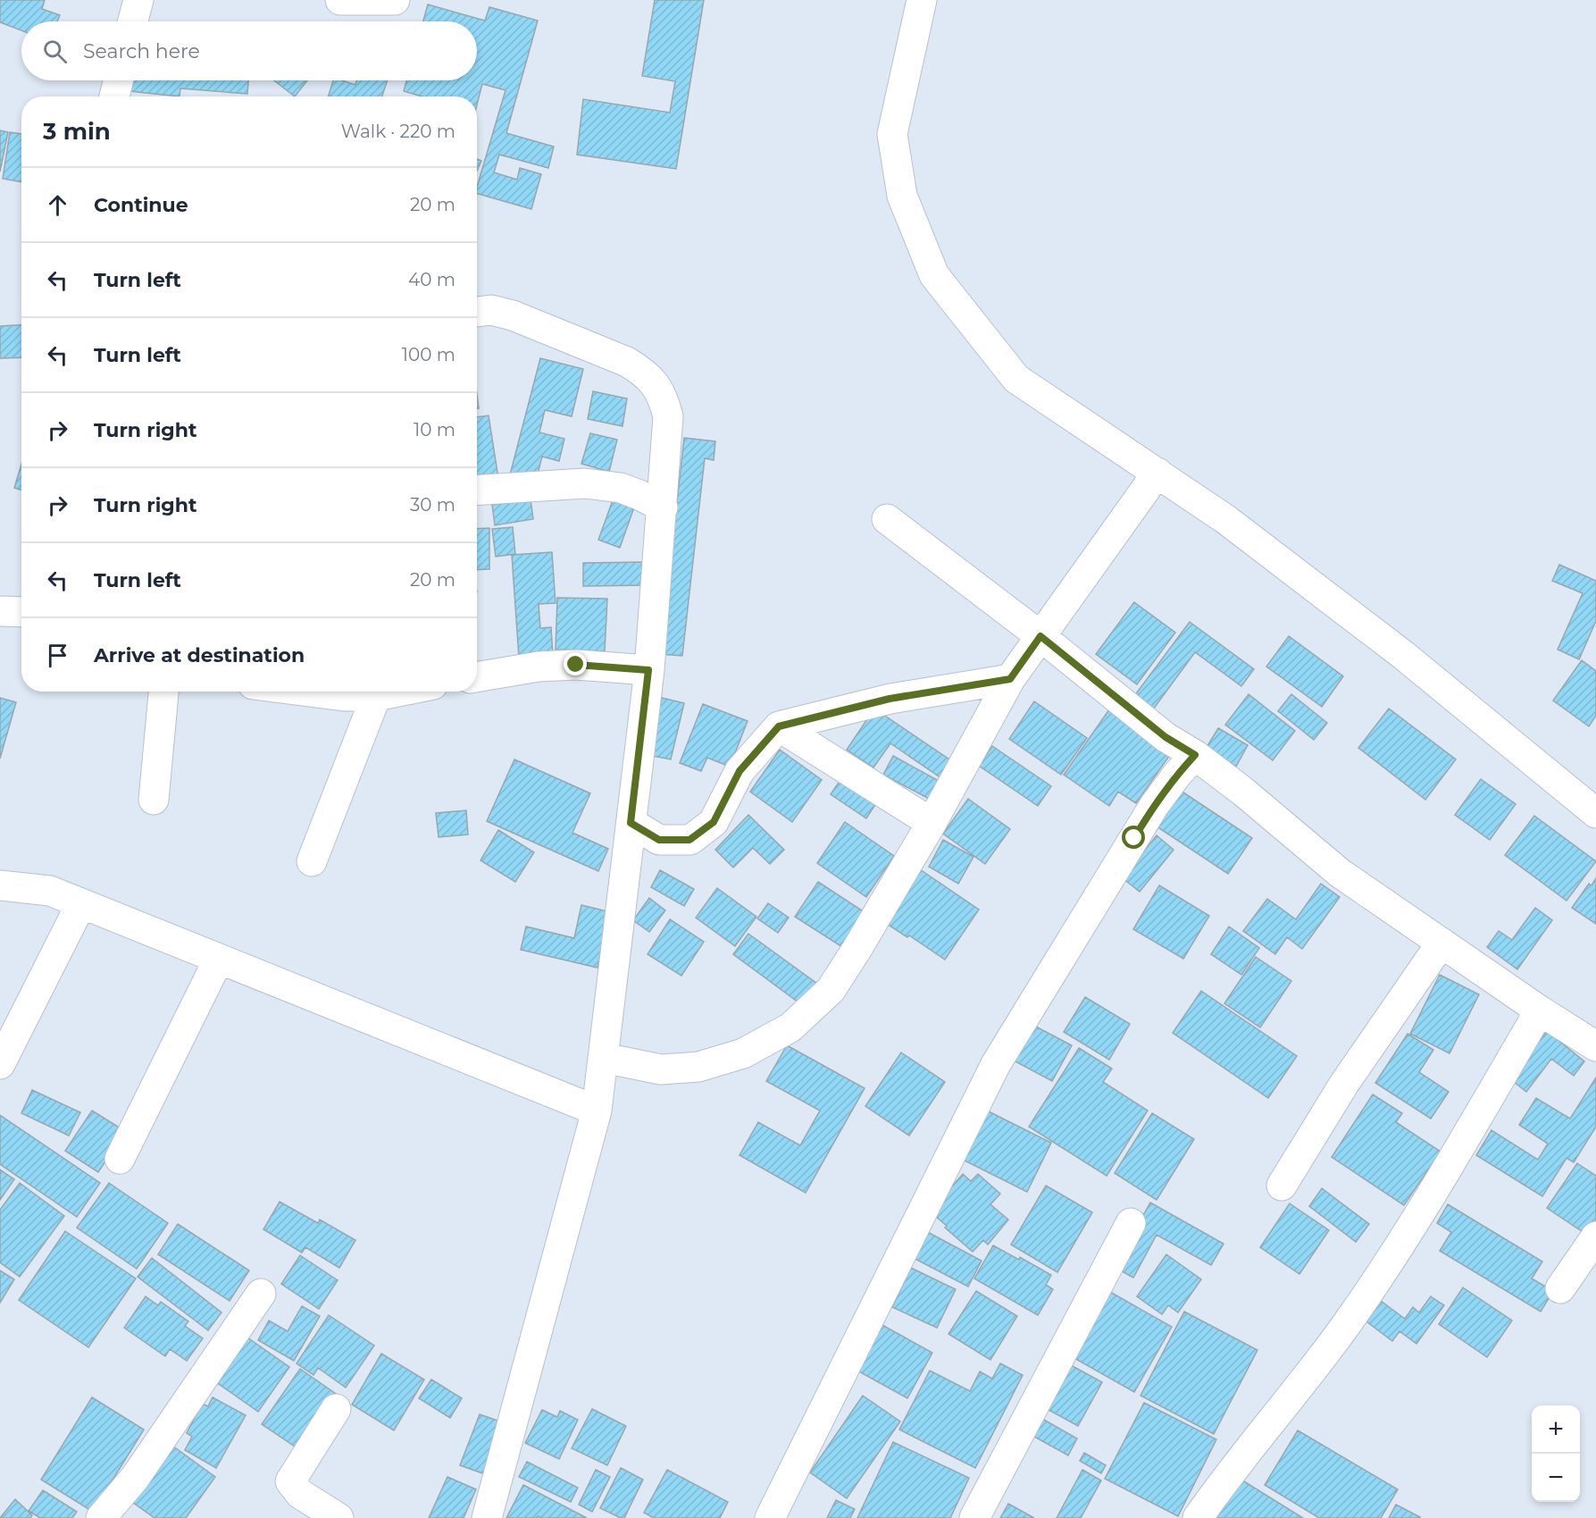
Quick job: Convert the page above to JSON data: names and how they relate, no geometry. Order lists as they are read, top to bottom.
{
  "page": {
    "search": "Search here",
    "heading": ["3 min", "Walk · 220 m"],
    "list": [
      ["Continue", "20 m"],
      ["Turn left", "40 m"],
      ["Turn left", "100 m"],
      ["Turn right", "10 m"],
      ["Turn right", "30 m"],
      ["Turn left", "20 m"],
      "Arrive at destination"
    ],
    "map_buttons": ["+", "−"]
  }
}
